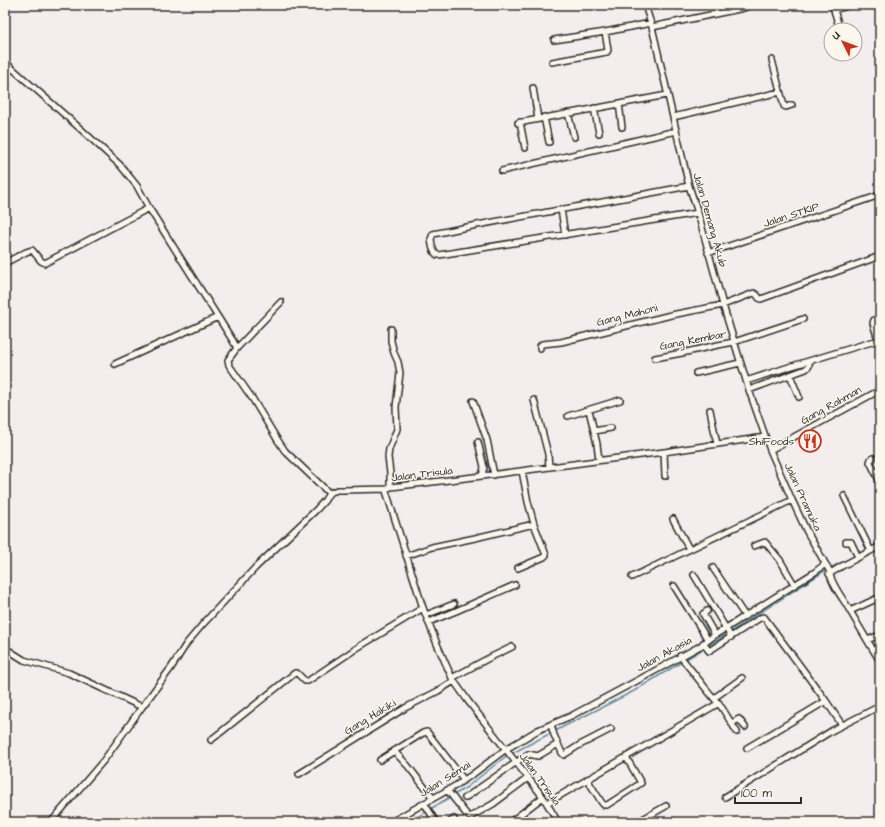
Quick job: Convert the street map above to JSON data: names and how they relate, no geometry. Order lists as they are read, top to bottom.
{
  "streets": {
    "street": [
      "Jalan STKIP",
      "Jalan Demang Akub",
      "Gang Mahoni",
      "Gang Kembar",
      "Gang Rahman",
      "Jalan Trisula",
      "Jalan Pramuka",
      "Jalan Akasia",
      "Gang Hakiki",
      "Jalan Semai"
    ]
  },
  "crossings": [
    ["Jalan STKIP", "Jalan Demang Akub"],
    ["Jalan Demang Akub", "Gang Mahoni"],
    ["Jalan Demang Akub", "Gang Kembar"],
    ["Jalan Demang Akub", "Jalan Trisula"],
    ["Jalan Demang Akub", "Jalan Pramuka"],
    ["Gang Rahman", "Jalan Pramuka"],
    ["Jalan Trisula", "Jalan Pramuka"],
    ["Jalan Trisula", "Jalan Akasia"],
    ["Jalan Trisula", "Gang Hakiki"],
    ["Jalan Trisula", "Jalan Semai"],
    ["Jalan Pramuka", "Jalan Akasia"],
    ["Jalan Akasia", "Jalan Semai"]
  ],
  "places": {
    "restaurant": ["ShiFoods"]
  },
  "scale_bar": "100 m",
  "north": "top left"
}
